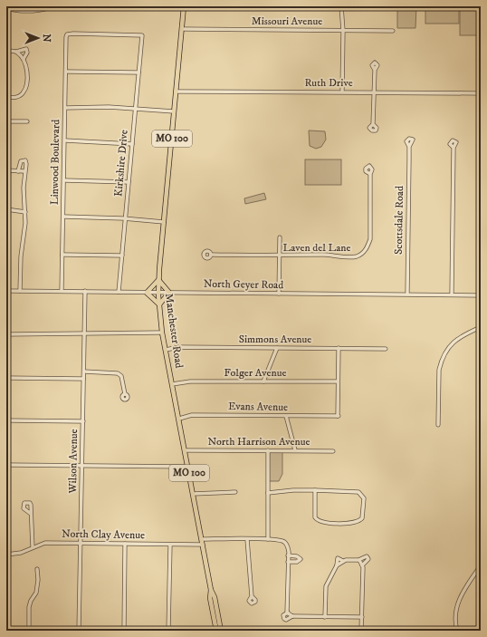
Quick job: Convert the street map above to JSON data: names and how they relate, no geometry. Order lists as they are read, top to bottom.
{
  "streets": {
    "main road": ["MO 100", "Manchester Road"],
    "street": [
      "Missouri Avenue",
      "Ruth Drive",
      "Linwood Boulevard",
      "Kirkshire Drive",
      "Scottsdale Road",
      "Laven del Lane",
      "North Geyer Road",
      "Simmons Avenue",
      "Folger Avenue",
      "Evans Avenue",
      "North Harrison Avenue",
      "Wilson Avenue",
      "North Clay Avenue"
    ]
  },
  "crossings": [
    ["Missouri Avenue", "Manchester Road"],
    ["Ruth Drive", "Manchester Road"],
    ["Linwood Boulevard", "Kirkshire Drive"],
    ["Linwood Boulevard", "North Geyer Road"],
    ["Kirkshire Drive", "North Geyer Road"],
    ["Scottsdale Road", "North Geyer Road"],
    ["North Geyer Road", "Manchester Road"],
    ["North Geyer Road", "Wilson Avenue"],
    ["Manchester Road", "Simmons Avenue"],
    ["Manchester Road", "Folger Avenue"],
    ["Manchester Road", "Evans Avenue"],
    ["Manchester Road", "North Harrison Avenue"],
    ["Manchester Road", "North Clay Avenue"],
    ["Folger Avenue", "Evans Avenue"],
    ["Wilson Avenue", "North Clay Avenue"]
  ],
  "north": "right"
}
